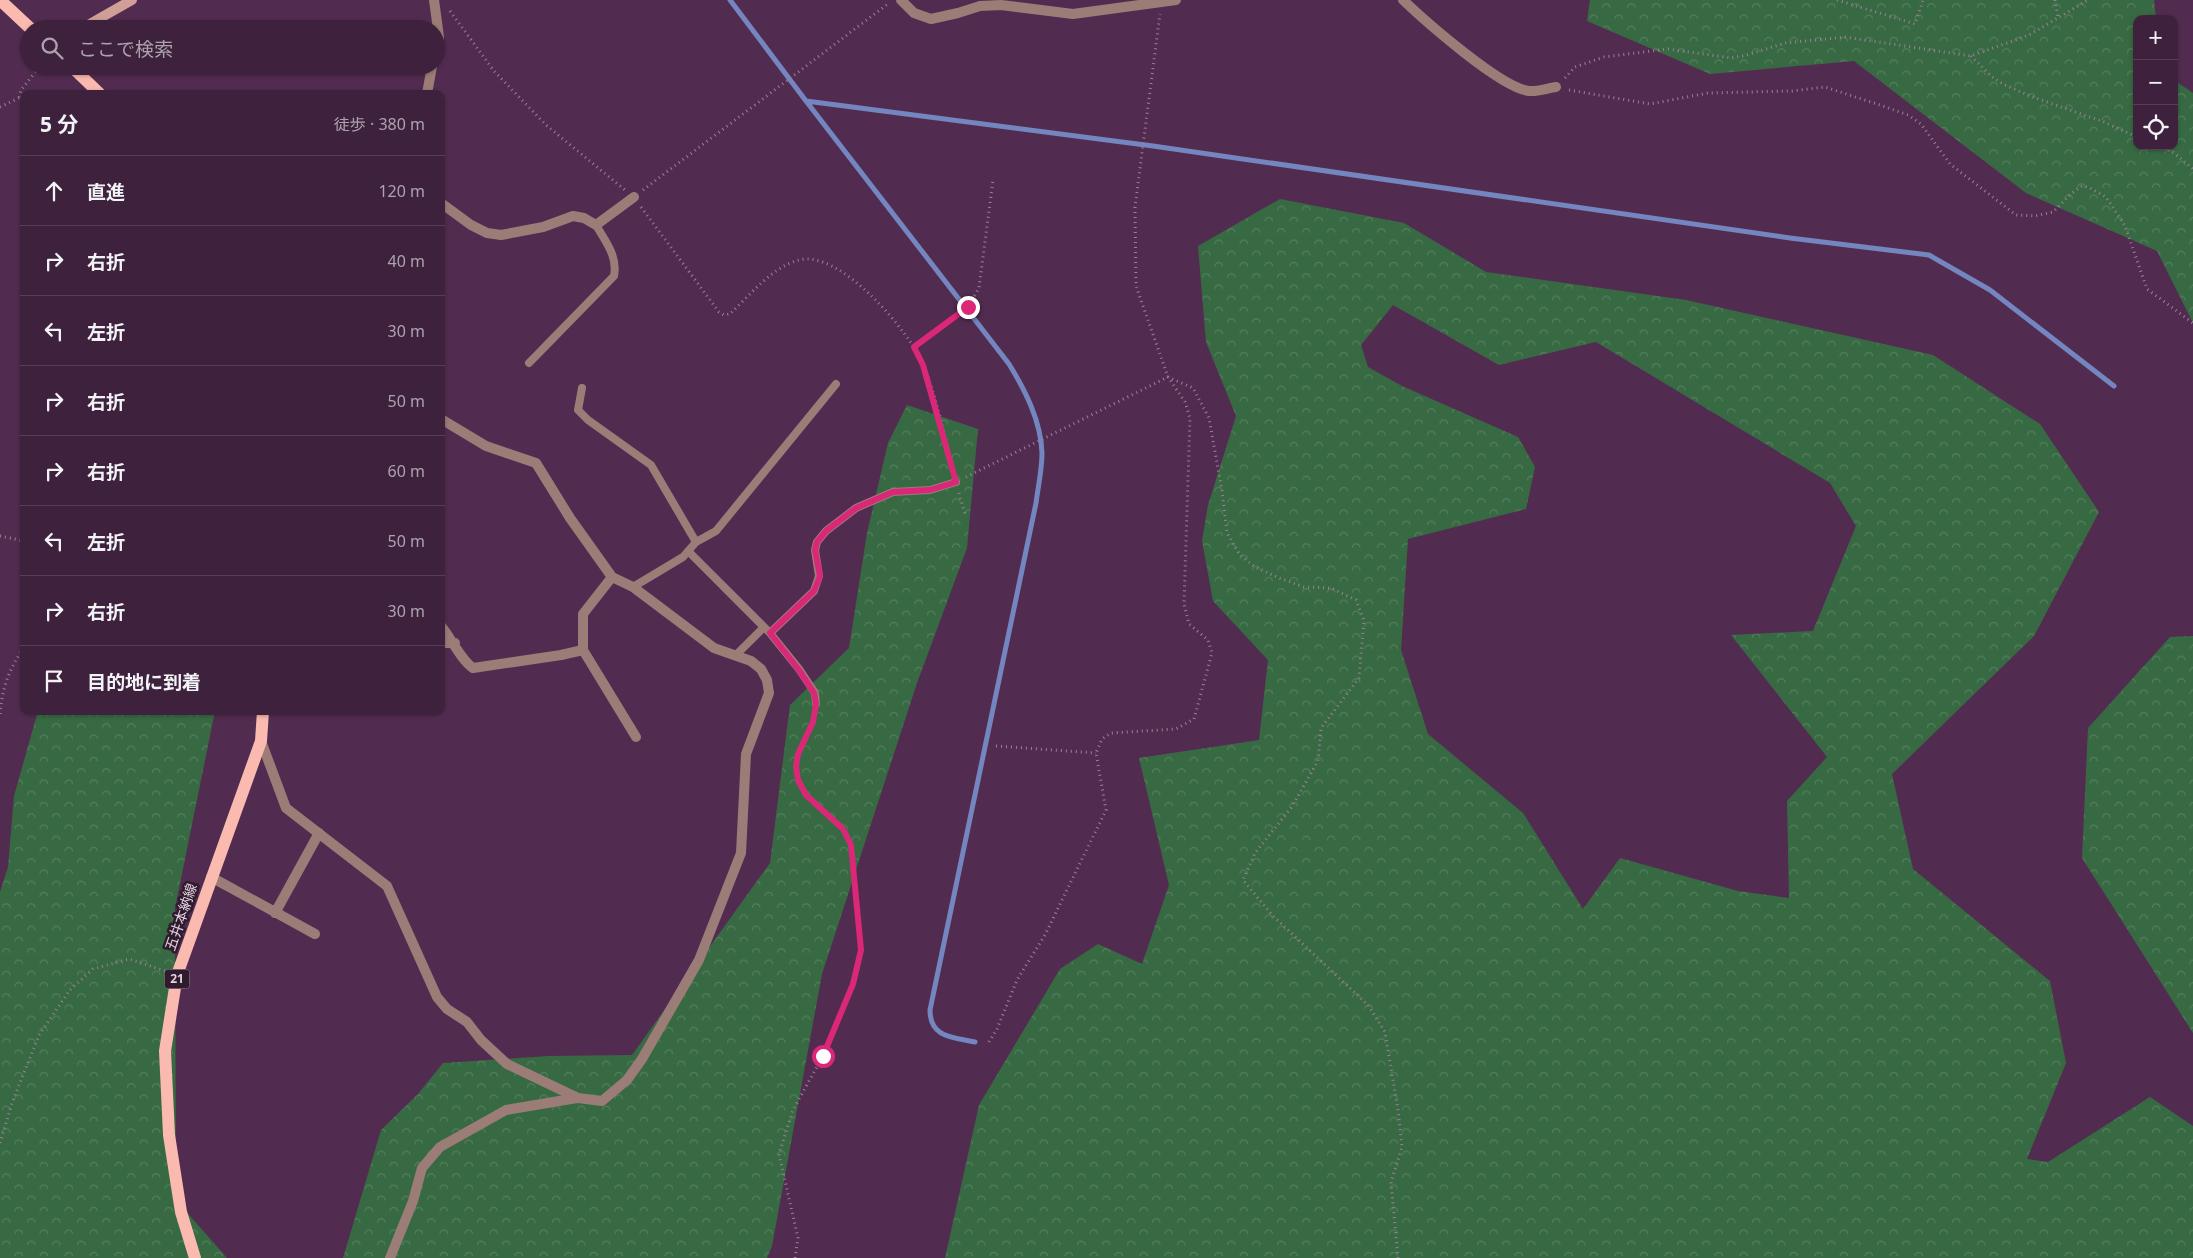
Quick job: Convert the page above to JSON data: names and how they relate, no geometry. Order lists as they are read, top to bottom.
{
  "streets": {
    "main road": ["五井本納線", "21"]
  },
  "page": {
    "map_buttons": ["+", "−"],
    "search": "ここで検索",
    "heading": ["5 分", "徒歩 · 380 m"],
    "list": [
      ["直進", "120 m"],
      ["右折", "40 m"],
      ["左折", "30 m"],
      ["右折", "50 m"],
      ["右折", "60 m"],
      ["左折", "50 m"],
      ["右折", "30 m"],
      "目的地に到着"
    ]
  }
}
